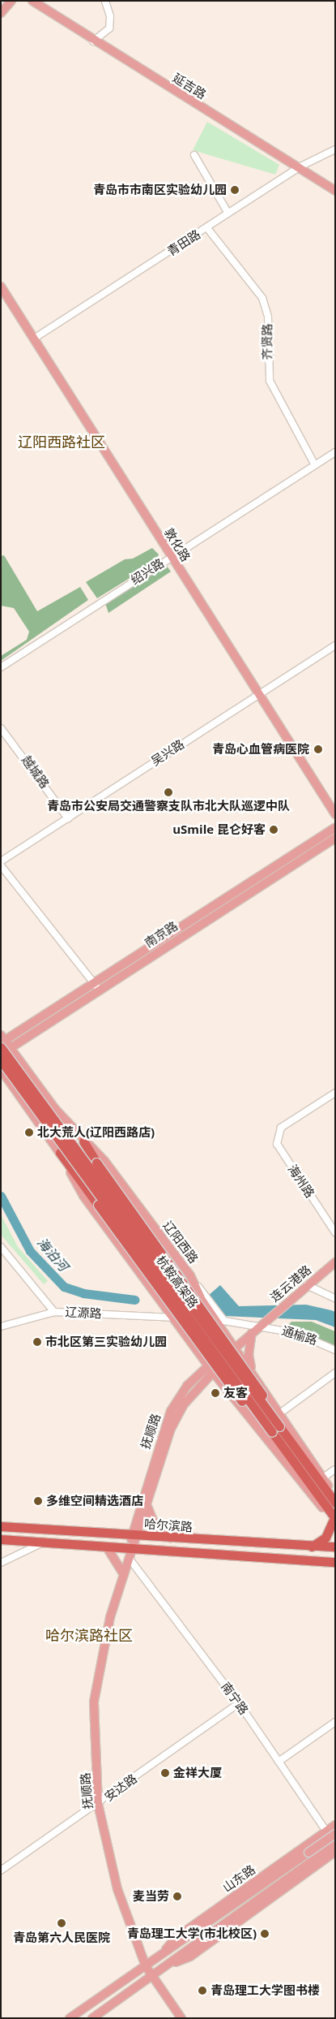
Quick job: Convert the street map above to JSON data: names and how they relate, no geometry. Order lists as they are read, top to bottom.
{
  "streets": {
    "highway": ["杭鞍高架路", "哈尔滨路"],
    "main road": [
      "延吉路",
      "敦化路",
      "南京路",
      "辽阳西路",
      "连云港路",
      "抚顺路",
      "山东路"
    ],
    "street": [
      "青田路",
      "齐贤路",
      "绍兴路",
      "吴兴路",
      "越城路",
      "海州路",
      "辽源路",
      "通榆路",
      "南宁路",
      "安达路"
    ]
  },
  "crossings": [
    ["延吉路", "青田路"],
    ["青田路", "齐贤路"],
    ["青田路", "敦化路"],
    ["齐贤路", "绍兴路"],
    ["敦化路", "绍兴路"],
    ["敦化路", "吴兴路"],
    ["吴兴路", "越城路"],
    ["南京路", "辽阳西路"],
    ["南京路", "杭鞍高架路"],
    ["辽阳西路", "杭鞍高架路"],
    ["辽阳西路", "通榆路"],
    ["辽阳西路", "抚顺路"],
    ["连云港路", "通榆路"],
    ["连云港路", "抚顺路"],
    ["通榆路", "抚顺路"],
    ["抚顺路", "哈尔滨路"],
    ["抚顺路", "南宁路"],
    ["抚顺路", "安达路"],
    ["抚顺路", "山东路"],
    ["南宁路", "安达路"],
    ["南宁路", "山东路"]
  ],
  "districts": ["辽阳西路社区", "哈尔滨路社区"],
  "water": ["海泊河"],
  "places": [
    "青岛市市南区实验幼儿园",
    "青岛心血管病医院",
    "青岛市公安局交通警察支队市北大队巡逻中队",
    "uSmile 昆仑好客",
    "北大荒人(辽阳西路店)",
    "市北区第三实验幼儿园",
    "友客",
    "多维空间精选酒店",
    "金祥大厦",
    "麦当劳",
    "青岛第六人民医院",
    "青岛理工大学(市北校区)",
    "青岛理工大学图书楼"
  ]
}
